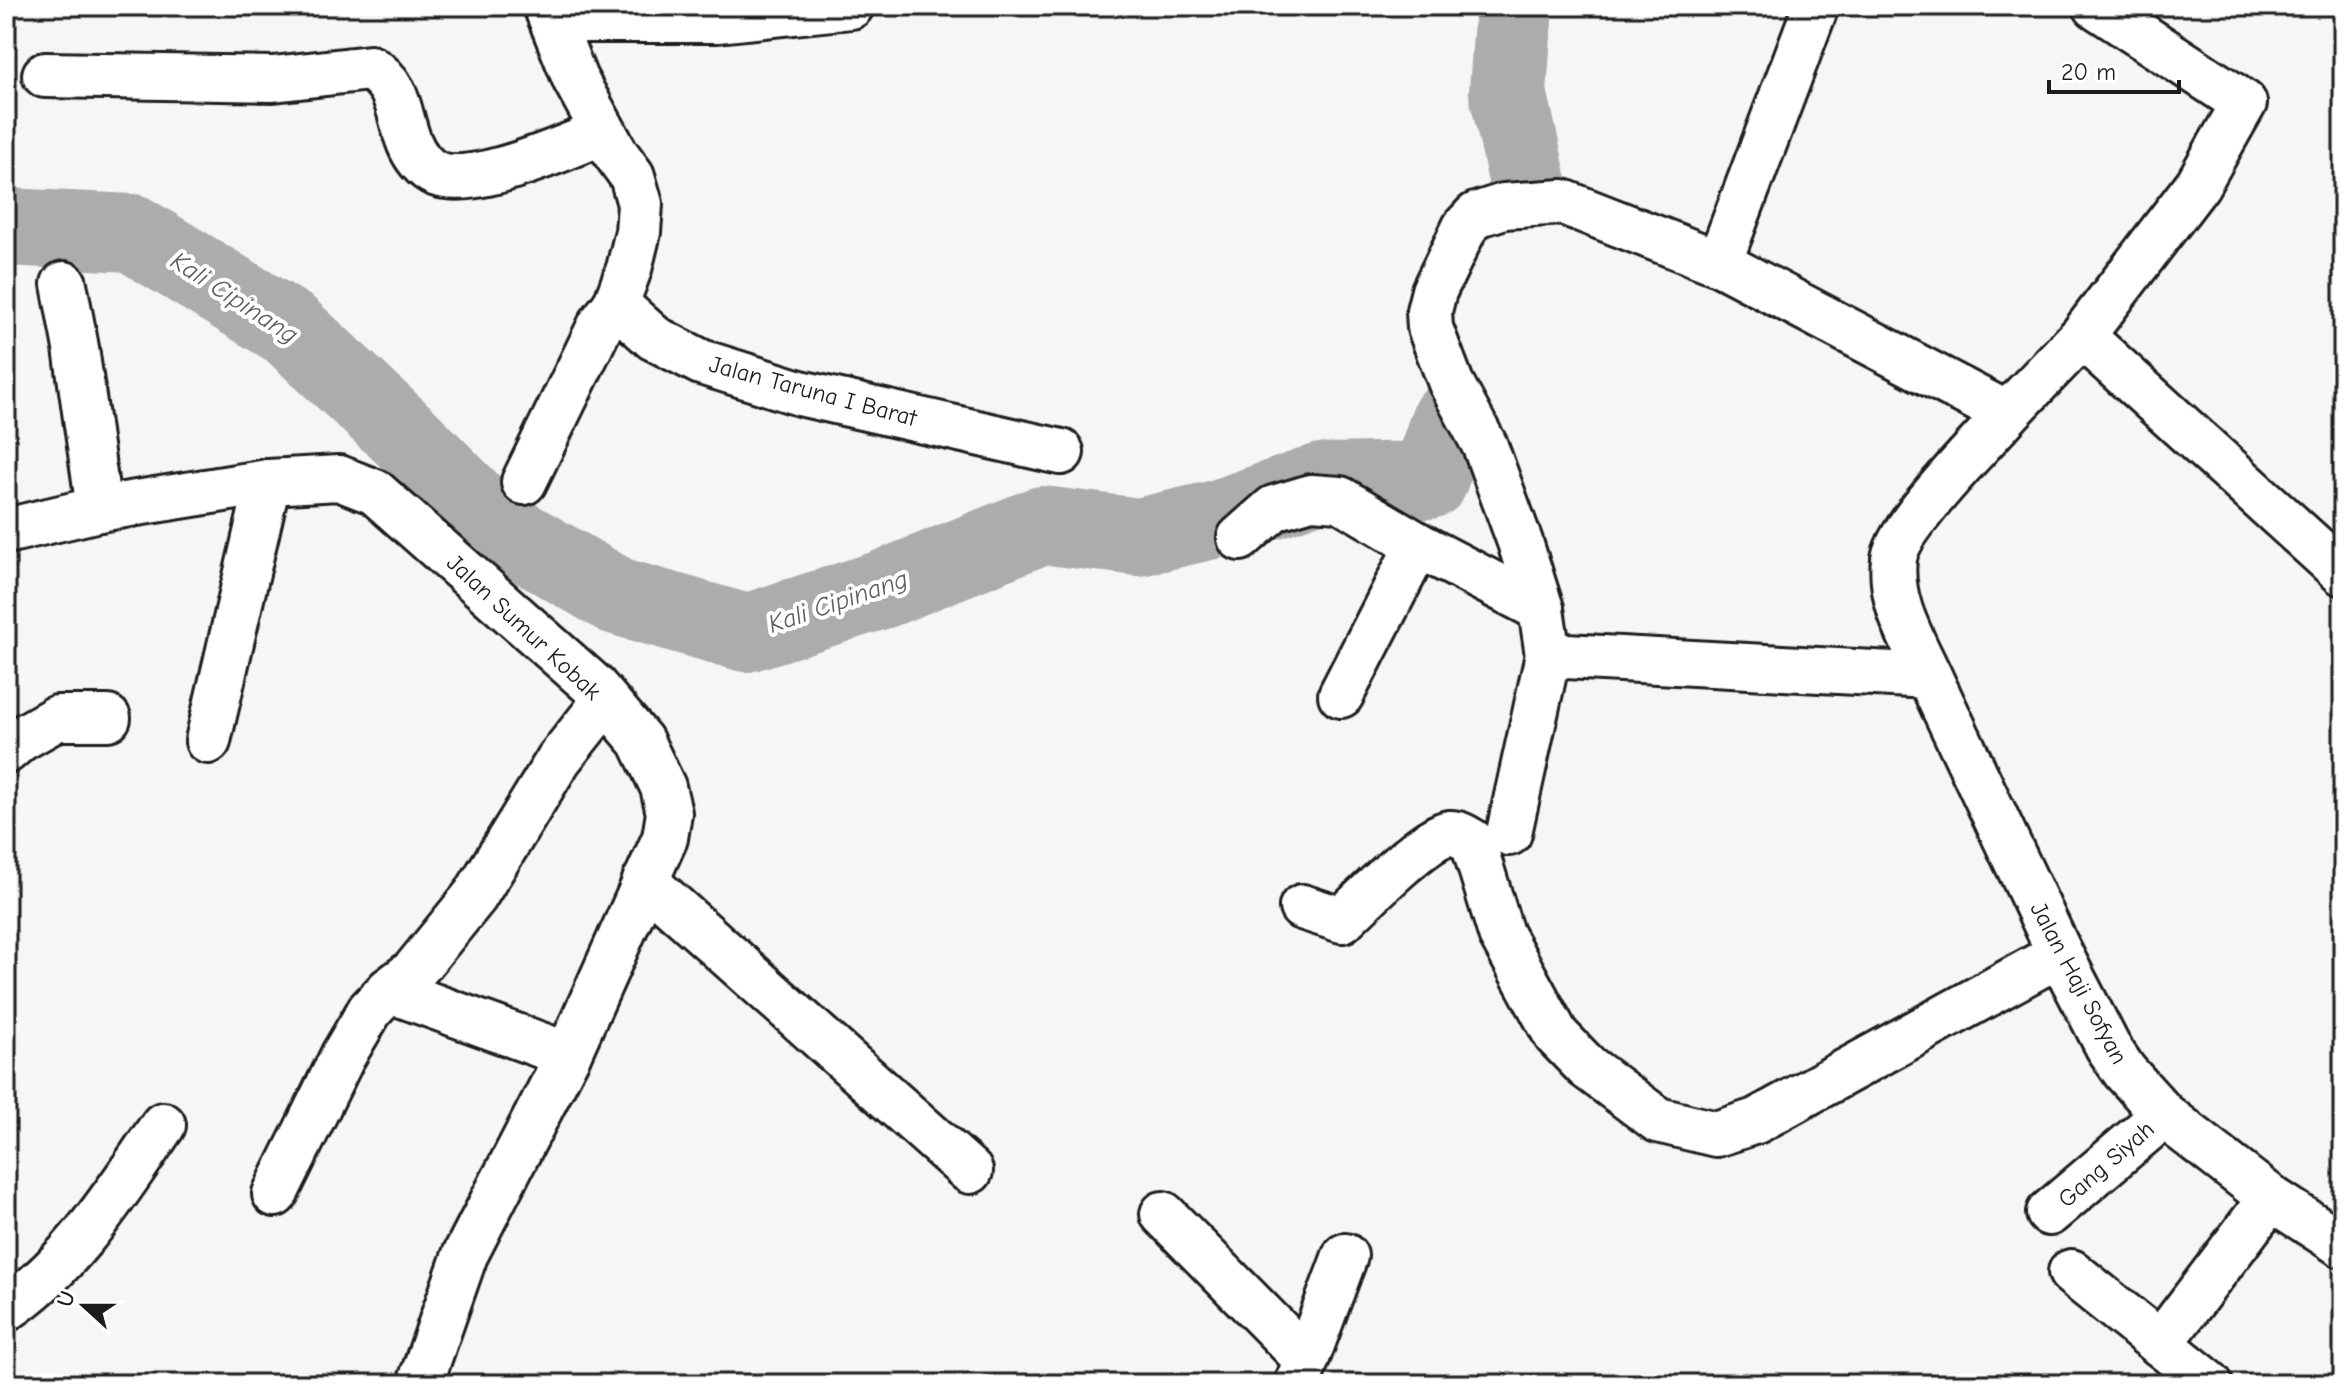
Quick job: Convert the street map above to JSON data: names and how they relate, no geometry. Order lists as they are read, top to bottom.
{
  "streets": {
    "street": [
      "Jalan Taruna I Barat",
      "Jalan Sumur Kobak",
      "Jalan Haji Sofyan",
      "Gang Siyah"
    ]
  },
  "crossings": [
    ["Jalan Haji Sofyan", "Gang Siyah"]
  ],
  "water": ["Kali Cipinang"],
  "scale_bar": "20 m",
  "north": "left"
}
